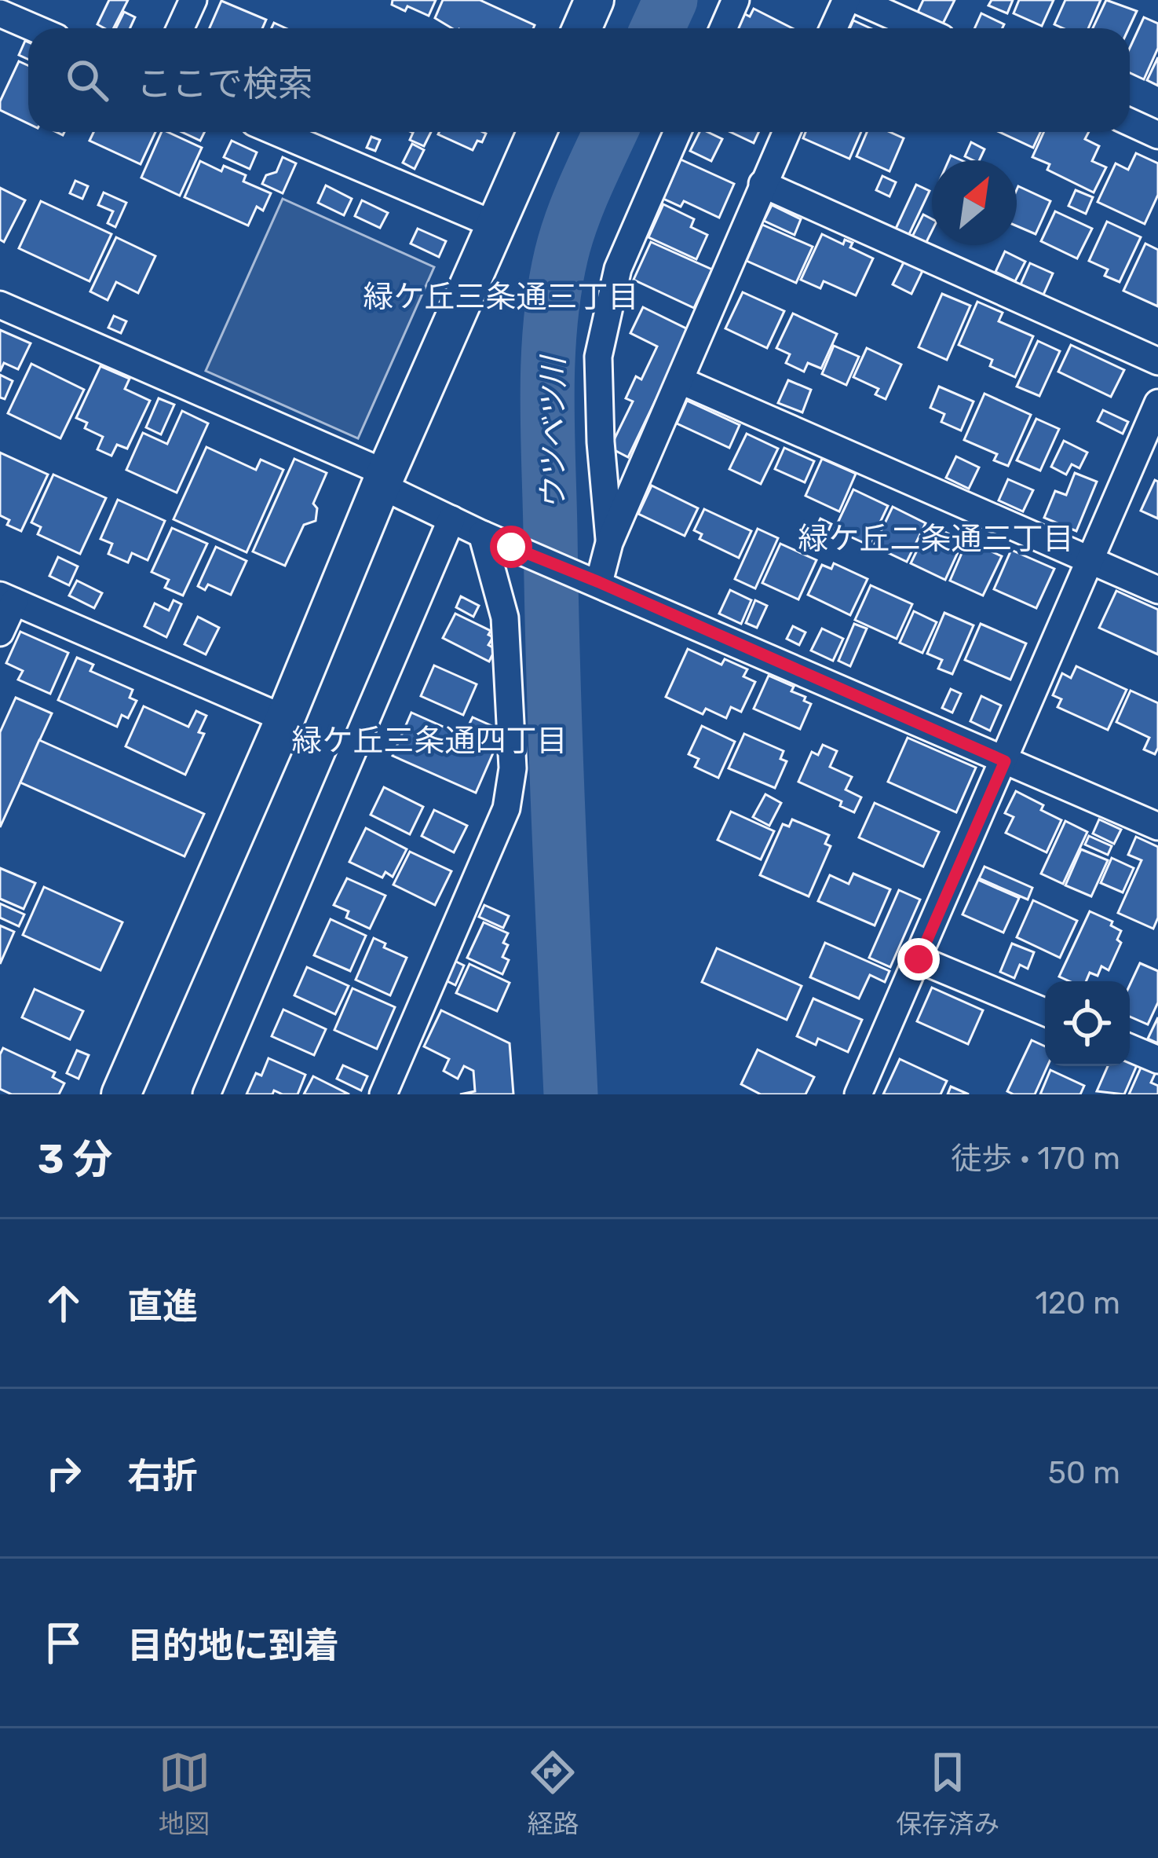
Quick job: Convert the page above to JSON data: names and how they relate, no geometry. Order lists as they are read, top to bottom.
{
  "districts": ["緑ケ丘三条通三丁目", "緑ケ丘二条通三丁目", "緑ケ丘三条通四丁目"],
  "water": ["ウツベツ川"],
  "north": "top right",
  "page": {
    "search": "ここで検索",
    "heading": ["3 分", "徒歩 · 170 m"],
    "list": [
      ["直進", "120 m"],
      ["右折", "50 m"],
      "目的地に到着"
    ],
    "nav": ["地図", "経路", "保存済み"]
  }
}
